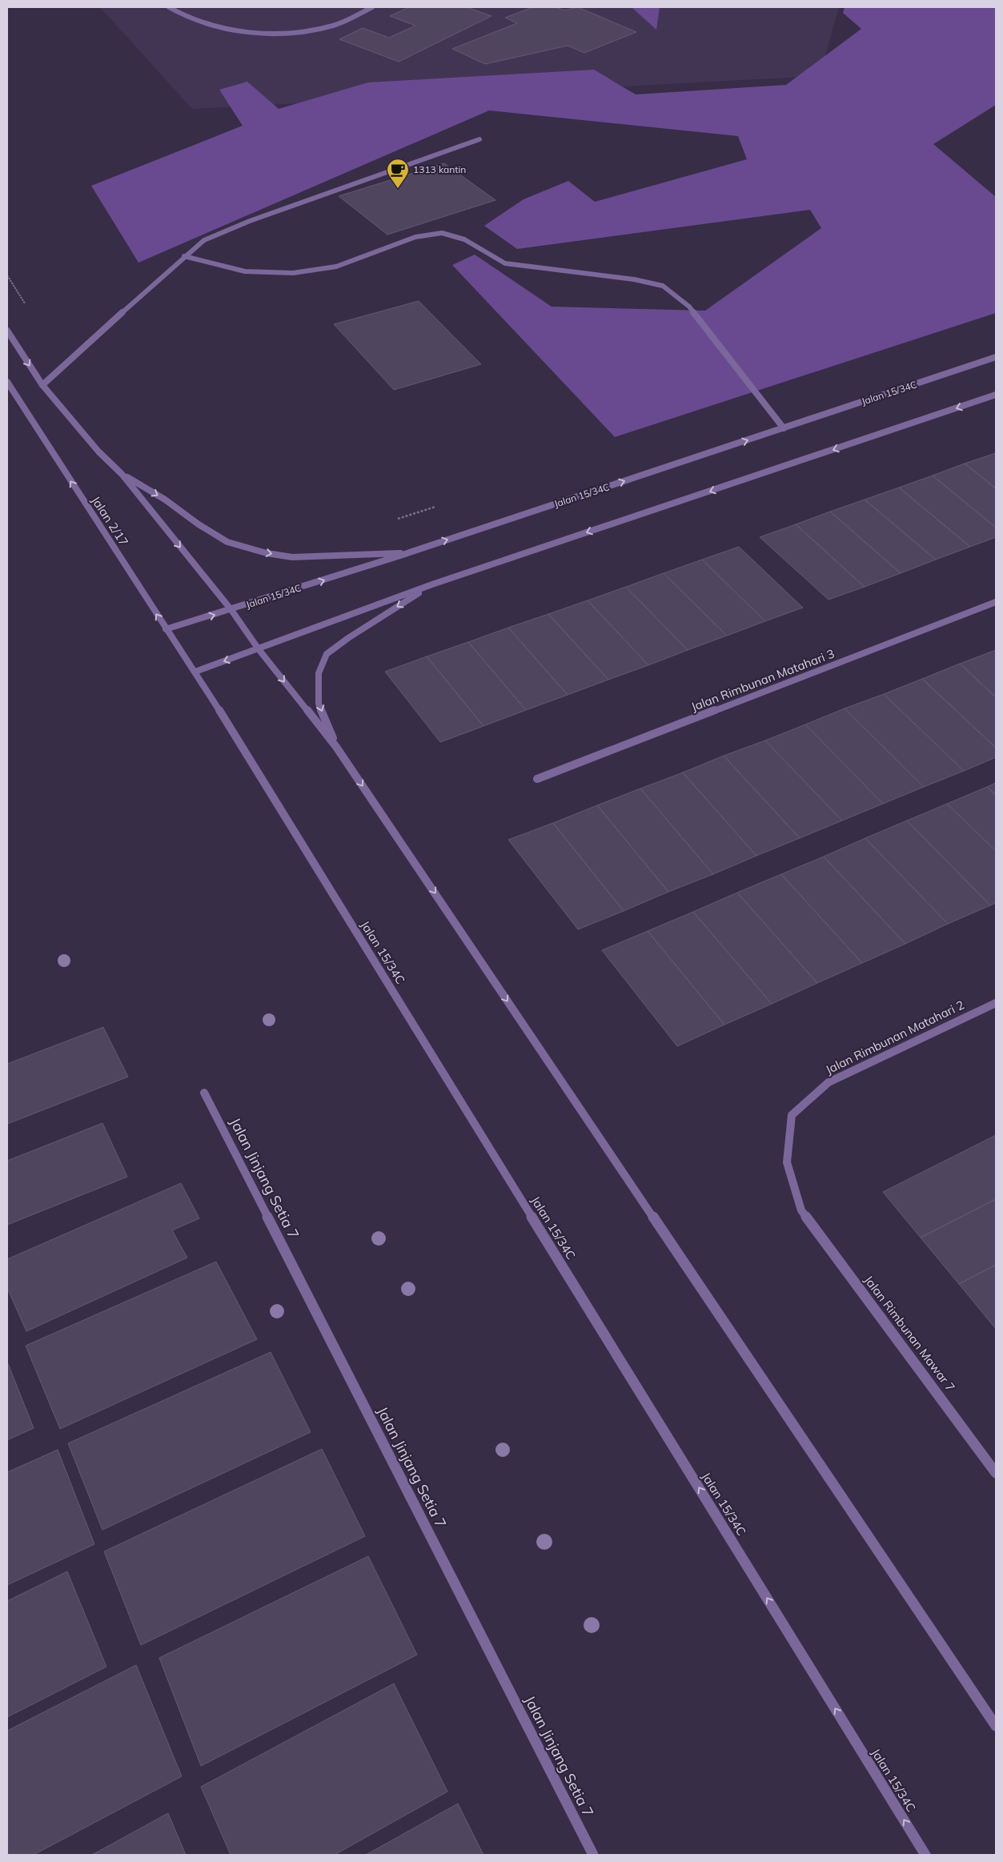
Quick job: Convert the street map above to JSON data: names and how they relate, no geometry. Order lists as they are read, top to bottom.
{
  "streets": {
    "street": [
      "Jalan 15/34C",
      "Jalan 2/17",
      "Jalan Rimbunan Matahari 3",
      "Jalan Rimbunan Matahari 2",
      "Jalan Jinjang Setia 7",
      "Jalan Rimbunan Mawar 7"
    ]
  },
  "crossings": [
    ["Jalan 15/34C", "Jalan 2/17"],
    ["Jalan Rimbunan Matahari 2", "Jalan Rimbunan Mawar 7"]
  ],
  "places": {
    "cafe": ["1313 kantin"]
  }
}
